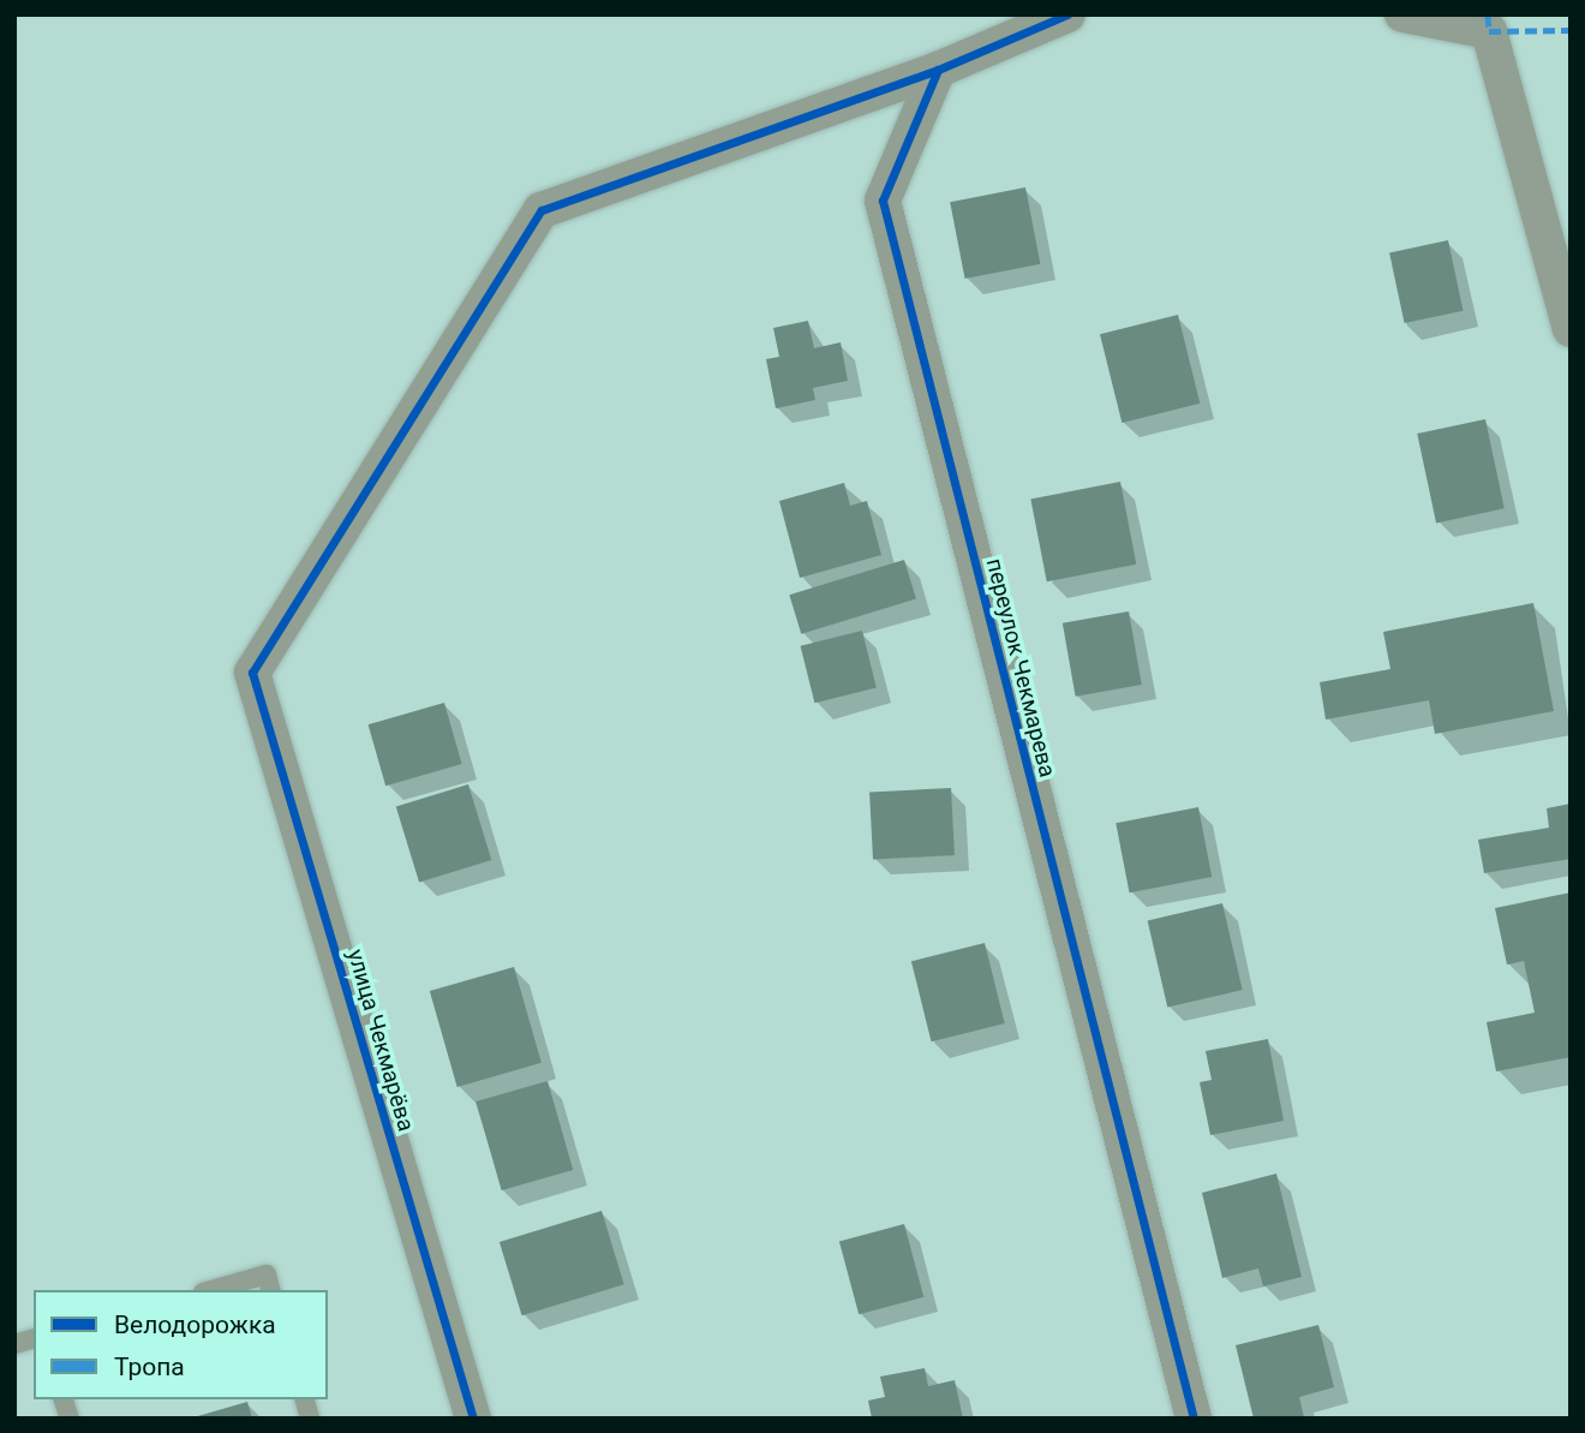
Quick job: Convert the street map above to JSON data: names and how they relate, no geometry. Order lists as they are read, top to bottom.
{
  "streets": {
    "street": ["переулок Чекмарева", "улица Чекмарёва"]
  },
  "crossings": [
    ["переулок Чекмарева", "улица Чекмарёва"]
  ],
  "legend": ["Велодорожка", "Тропа"]
}
